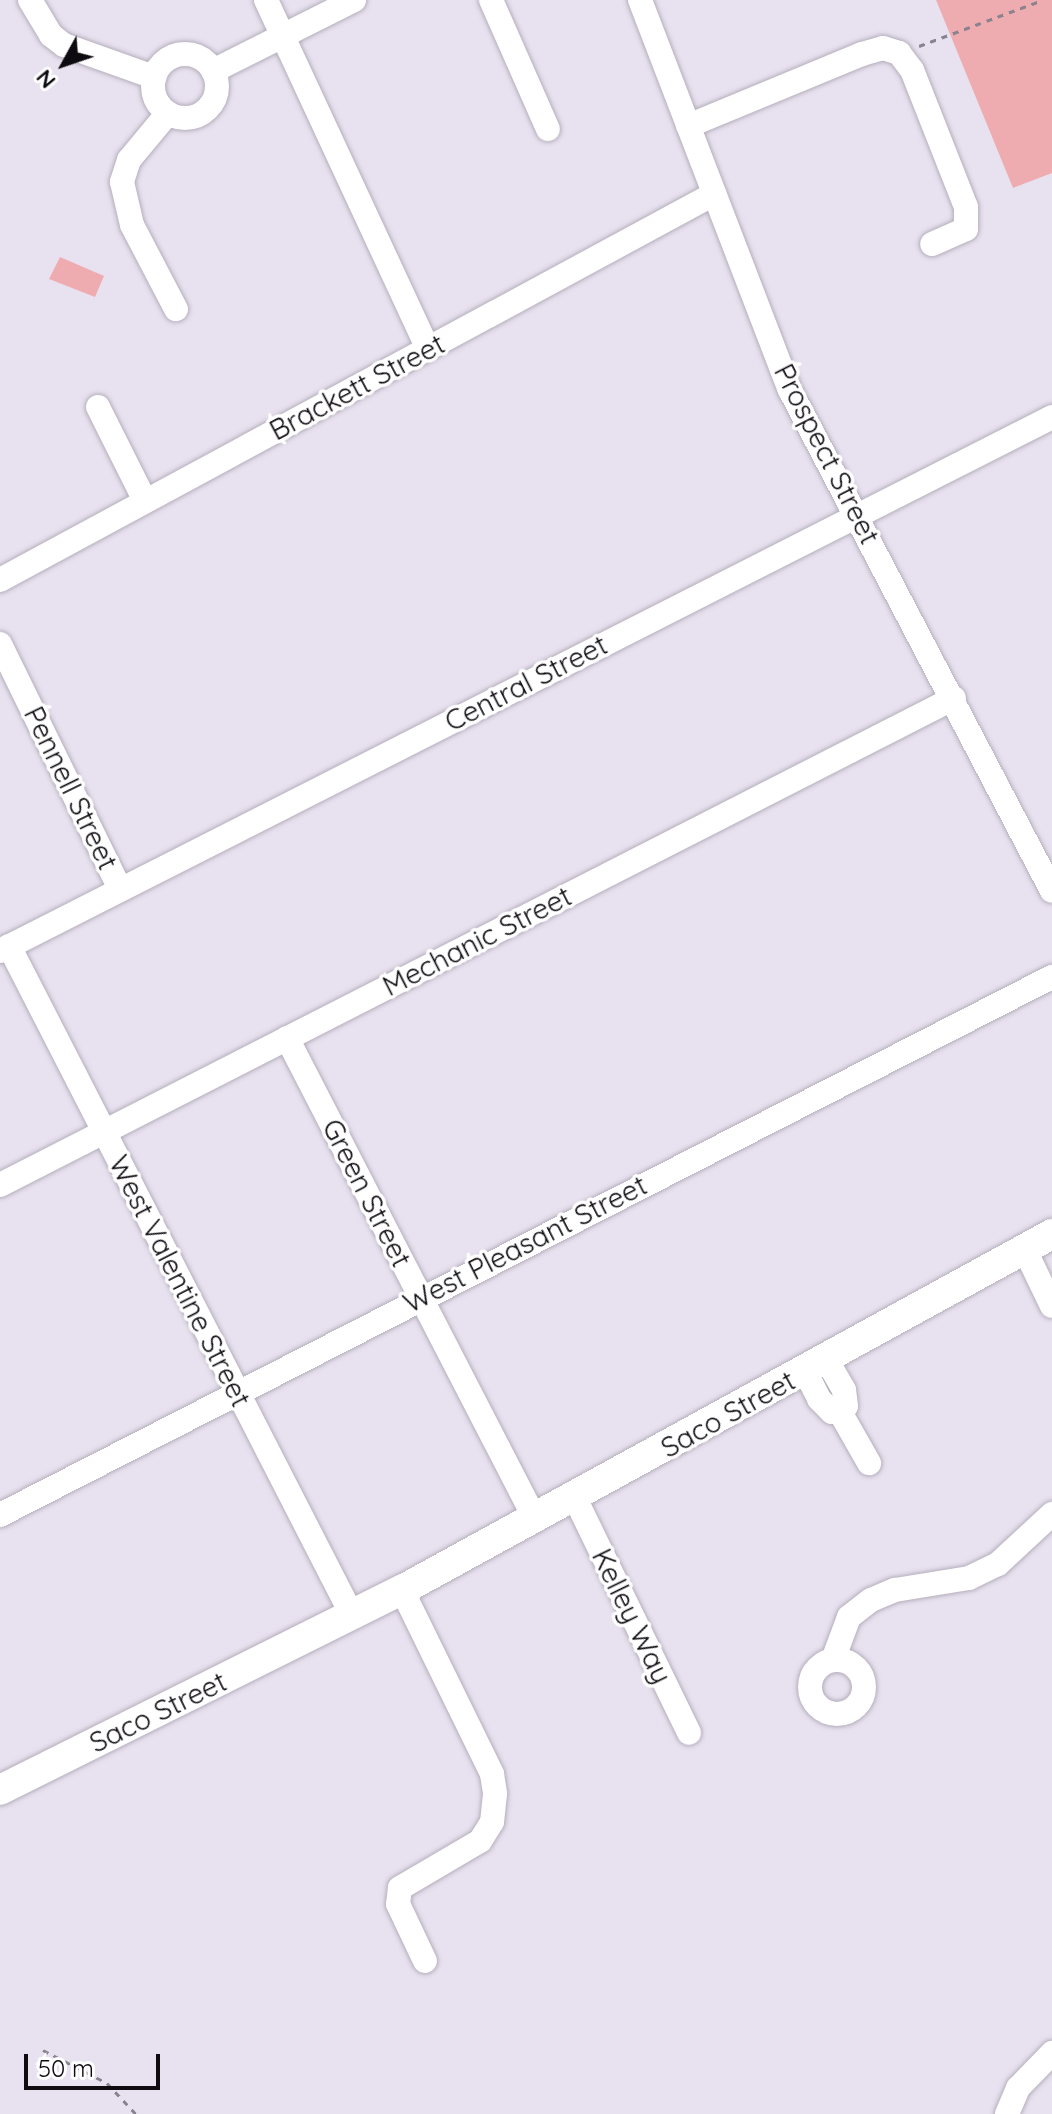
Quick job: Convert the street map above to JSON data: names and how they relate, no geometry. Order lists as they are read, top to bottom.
{
  "streets": {
    "main road": ["Saco Street"],
    "street": [
      "Brackett Street",
      "Prospect Street",
      "Central Street",
      "Pennell Street",
      "Mechanic Street",
      "Green Street",
      "West Pleasant Street",
      "West Valentine Street",
      "Kelley Way"
    ]
  },
  "crossings": [
    ["Brackett Street", "Prospect Street"],
    ["Prospect Street", "Central Street"],
    ["Prospect Street", "Mechanic Street"],
    ["Central Street", "Pennell Street"],
    ["Central Street", "West Valentine Street"],
    ["Mechanic Street", "Green Street"],
    ["Mechanic Street", "West Valentine Street"],
    ["Green Street", "West Pleasant Street"],
    ["Green Street", "Saco Street"],
    ["West Pleasant Street", "West Valentine Street"],
    ["West Valentine Street", "Saco Street"],
    ["Saco Street", "Kelley Way"]
  ],
  "scale_bar": "50 m",
  "north": "bottom left"
}
